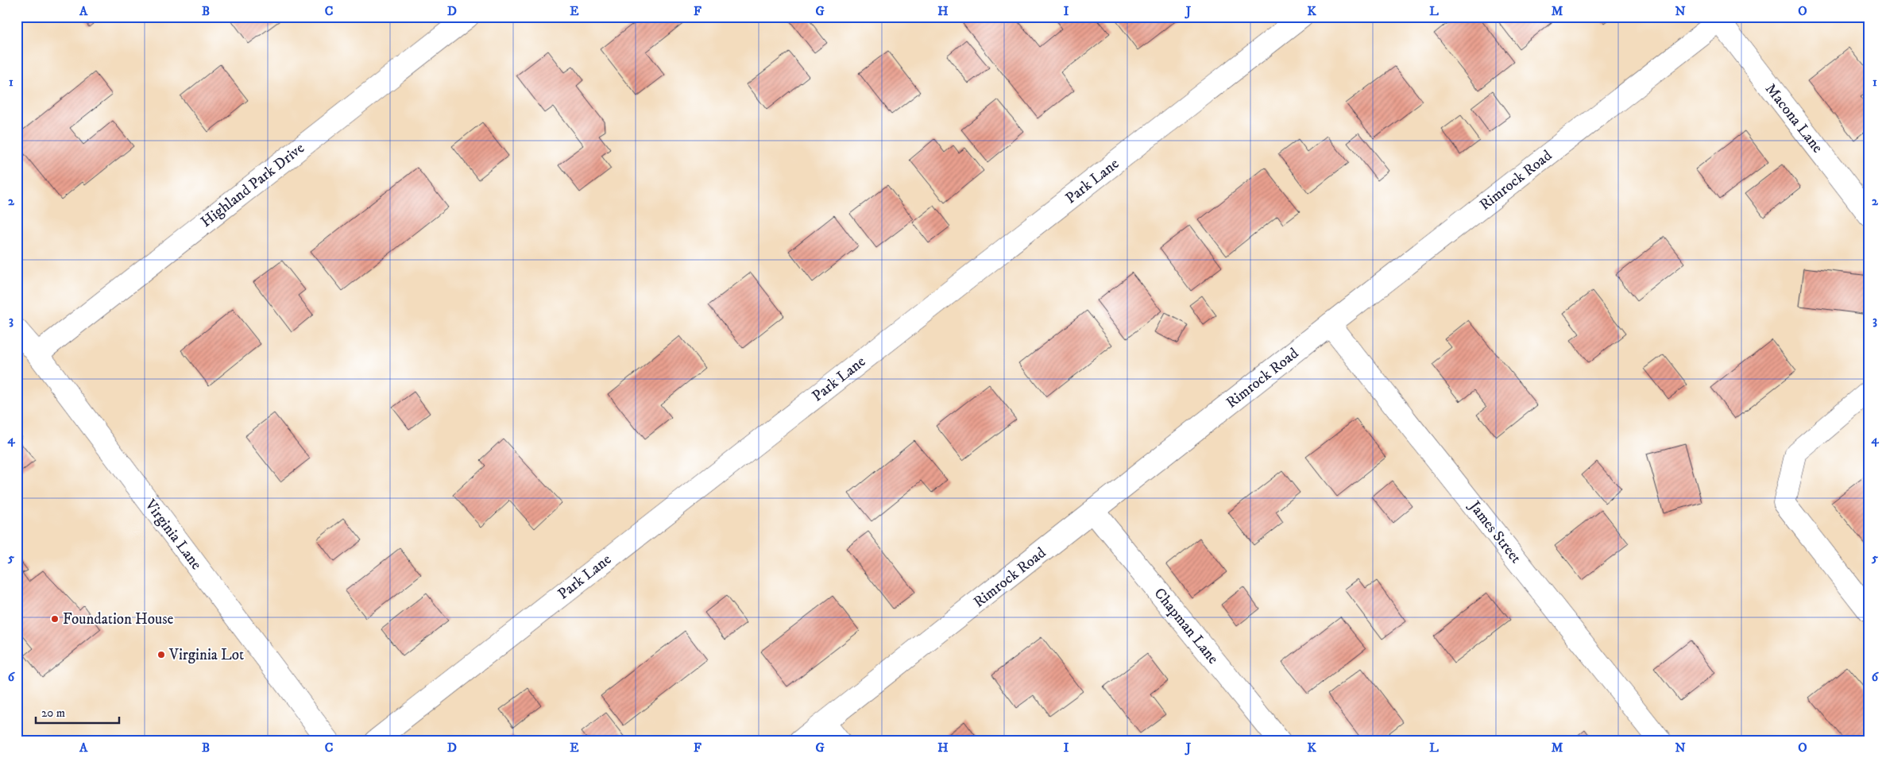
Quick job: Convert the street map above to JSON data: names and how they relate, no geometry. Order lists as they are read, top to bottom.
{
  "streets": {
    "street": [
      "Macona Lane",
      "Rimrock Road",
      "Park Lane",
      "Highland Park Drive",
      "James Street",
      "Virginia Lane",
      "Chapman Lane"
    ]
  },
  "crossings": [
    ["Macona Lane", "Rimrock Road"],
    ["Rimrock Road", "James Street"],
    ["Rimrock Road", "Chapman Lane"],
    ["Highland Park Drive", "Virginia Lane"]
  ],
  "places": ["Foundation House", "Virginia Lot"],
  "scale_bar": "20 m",
  "grid": {
    "columns": [
      "A",
      "B",
      "C",
      "D",
      "E",
      "F",
      "G",
      "H",
      "I",
      "J",
      "K",
      "L",
      "M",
      "N",
      "O"
    ],
    "rows": [
      "1",
      "2",
      "3",
      "4",
      "5",
      "6"
    ]
  }
}
